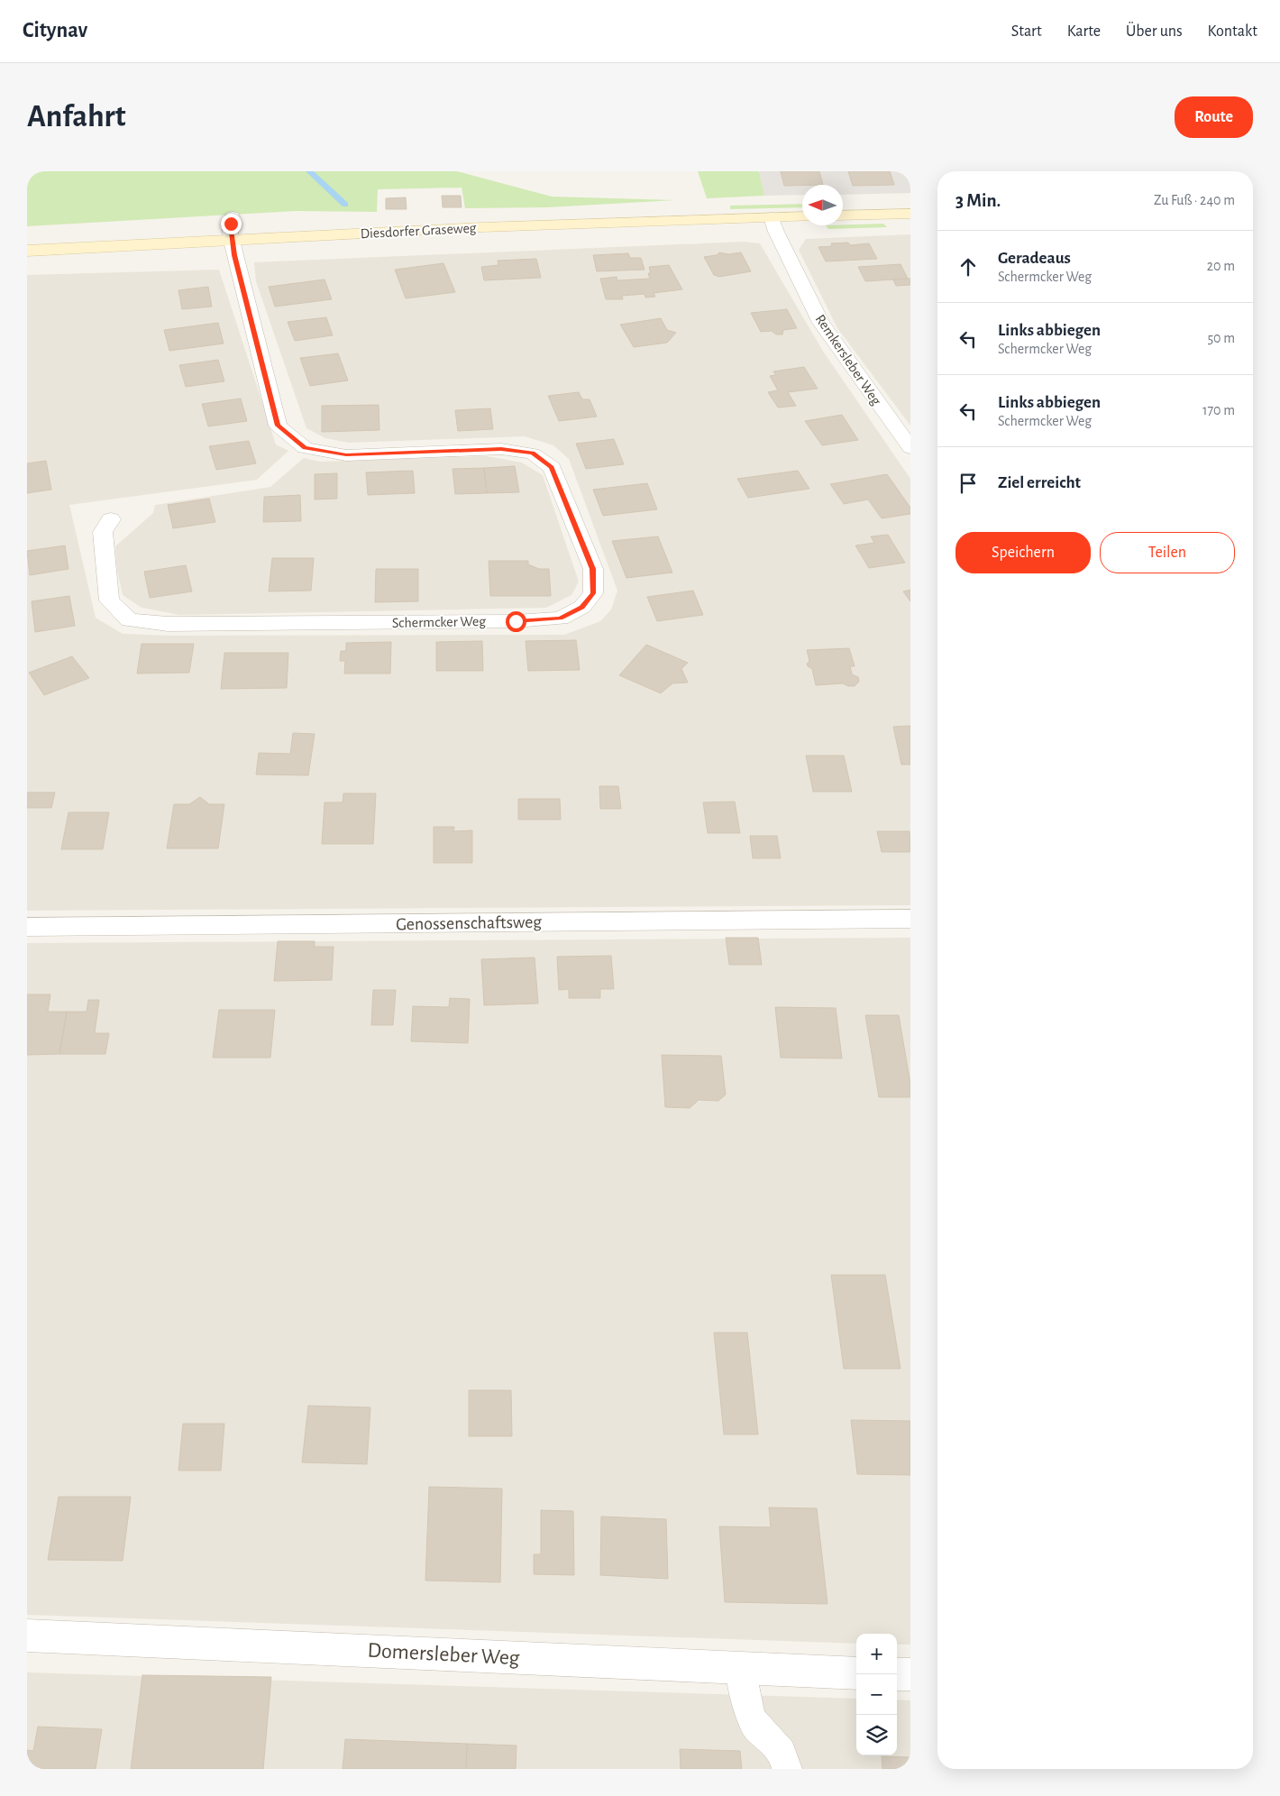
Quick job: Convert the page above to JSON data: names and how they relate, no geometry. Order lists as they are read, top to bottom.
{
  "streets": {
    "main road": ["Diesdorfer Graseweg"],
    "street": [
      "Remkersleber Weg",
      "Schermcker Weg",
      "Genossenschaftsweg",
      "Domersleber Weg"
    ]
  },
  "crossings": [
    ["Diesdorfer Graseweg", "Remkersleber Weg"],
    ["Diesdorfer Graseweg", "Schermcker Weg"]
  ],
  "north": "left",
  "page": {
    "header": "Citynav",
    "nav": [
      "Start",
      "Karte",
      "Über uns",
      "Kontakt"
    ],
    "buttons": [
      "Route",
      ["Speichern", "Teilen"]
    ],
    "title": "Anfahrt",
    "heading": ["3 Min.", "Zu Fuß · 240 m"],
    "list": [
      ["Geradeaus", "Schermcker Weg", "20 m"],
      ["Links abbiegen", "Schermcker Weg", "50 m"],
      ["Links abbiegen", "Schermcker Weg", "170 m"],
      "Ziel erreicht"
    ],
    "map_buttons": ["+", "−"]
  }
}
